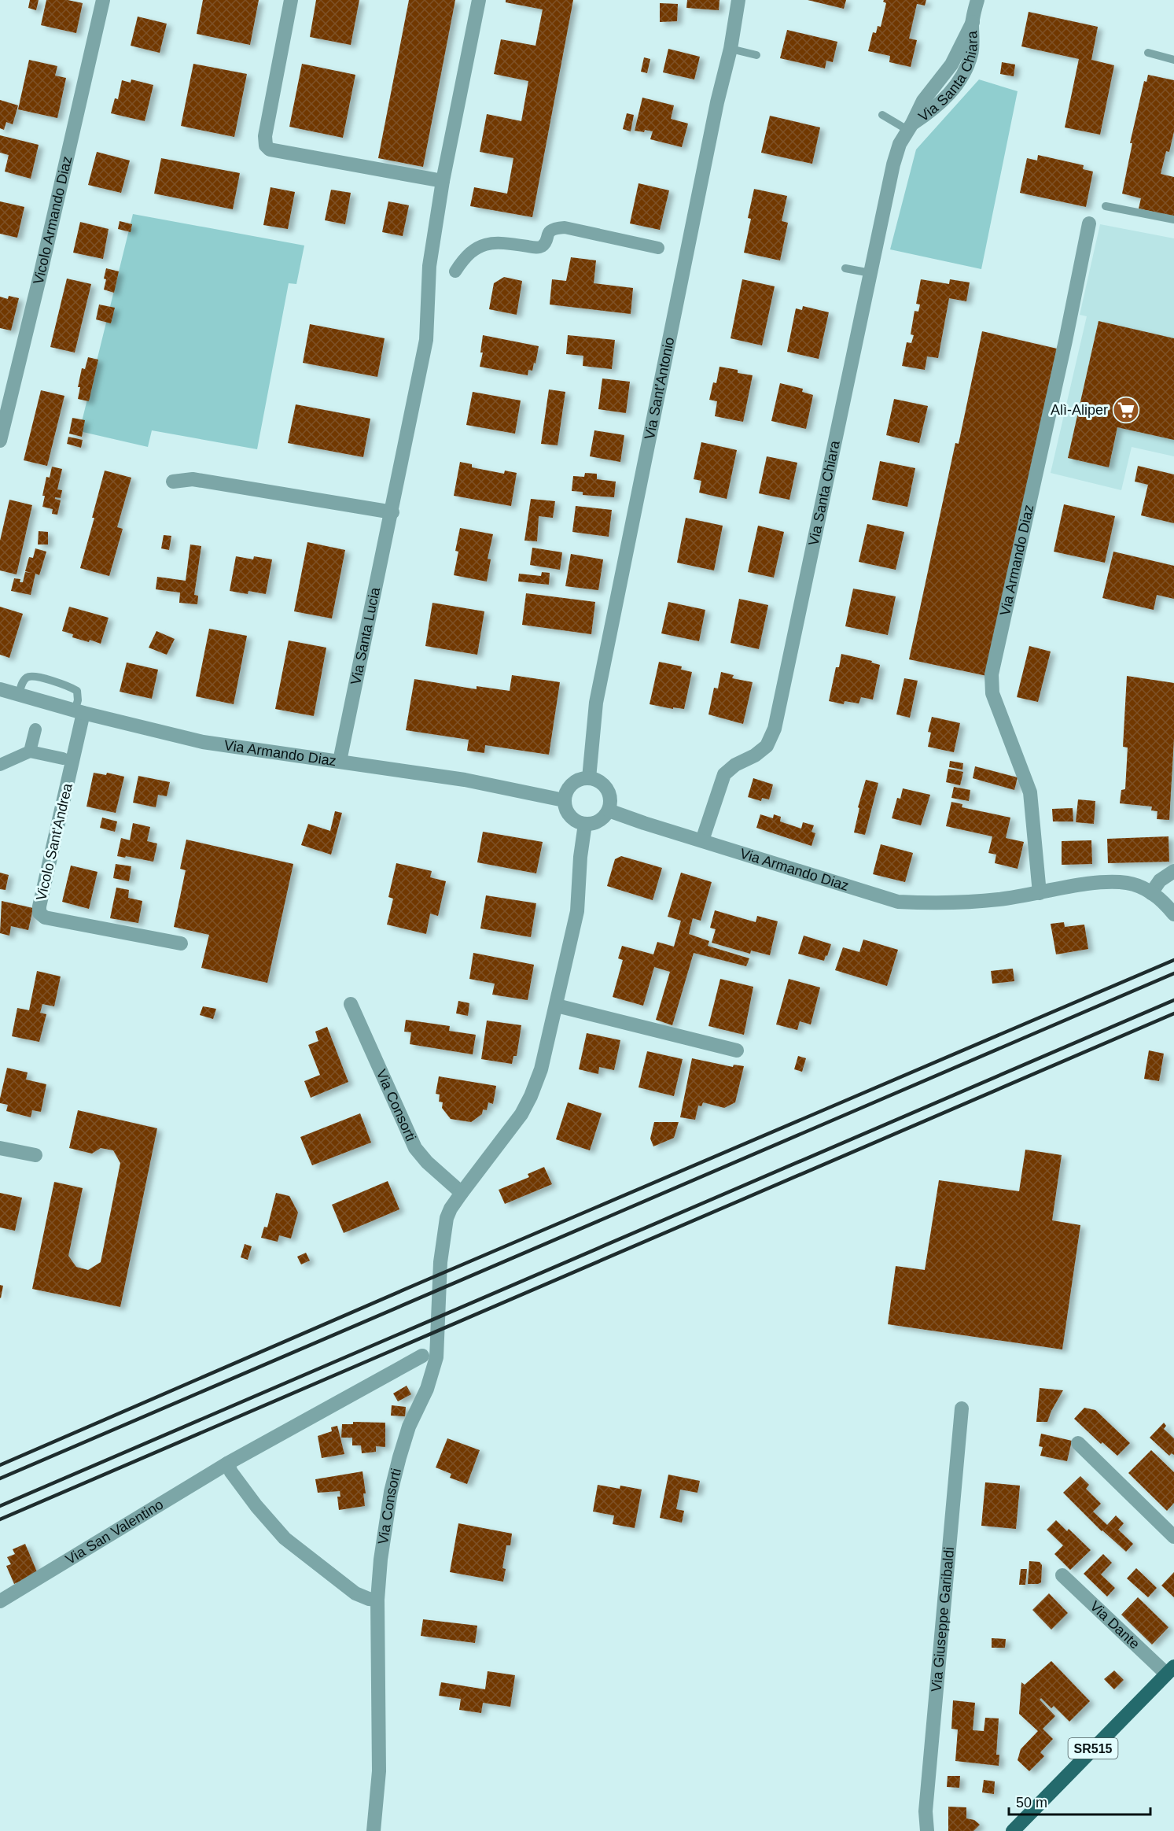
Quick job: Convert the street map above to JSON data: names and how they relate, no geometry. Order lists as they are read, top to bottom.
{
  "streets": {
    "main road": ["SR515"],
    "street": [
      "Via Santa Chiara",
      "Vicolo Armando Diaz",
      "Via Sant'Antonio",
      "Via Armando Diaz",
      "Via Santa Lucia",
      "Vicolo Sant'Andrea",
      "Via Consorti",
      "Via San Valentino",
      "Via Giuseppe Garibaldi",
      "Via Dante"
    ]
  },
  "crossings": [
    ["Via Santa Chiara", "Via Armando Diaz"],
    ["Via Sant'Antonio", "Via Armando Diaz"],
    ["Via Sant'Antonio", "Via Consorti"],
    ["Via Armando Diaz", "Via Santa Lucia"],
    ["Via Armando Diaz", "Vicolo Sant'Andrea"],
    ["Via Armando Diaz", "Via Consorti"],
    ["Via Dante", "SR515"]
  ],
  "places": {
    "supermarket": ["Alì-Aliper"]
  },
  "scale_bar": "50 m"
}
